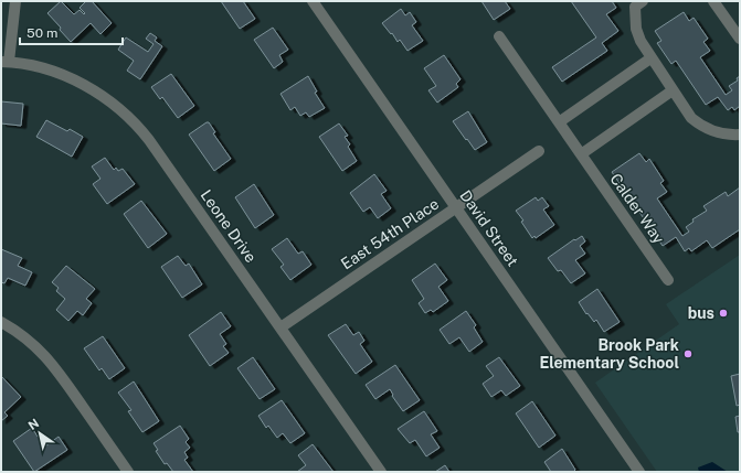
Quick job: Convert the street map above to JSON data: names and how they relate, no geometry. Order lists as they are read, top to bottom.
{
  "streets": {
    "street": [
      "Calder Way",
      "Leone Drive",
      "David Street",
      "East 54th Place"
    ]
  },
  "crossings": [
    ["Leone Drive", "East 54th Place"],
    ["David Street", "East 54th Place"]
  ],
  "places": ["bus", "Brook Park Elementary School"],
  "scale_bar": "50 m",
  "north": "top left"
}
